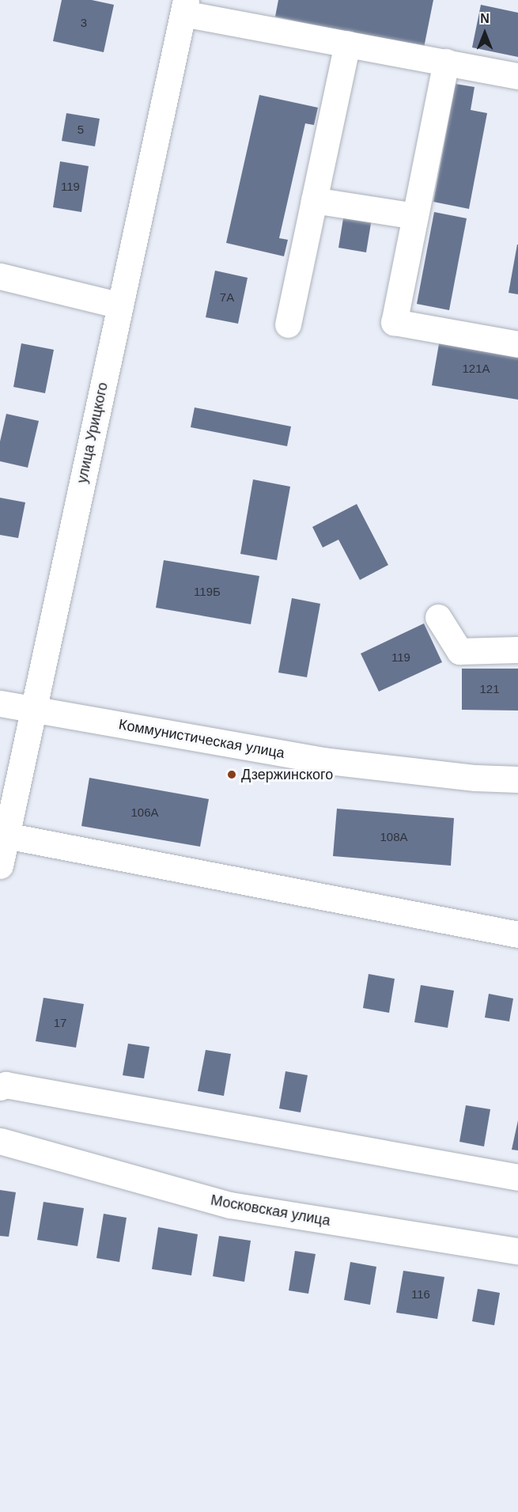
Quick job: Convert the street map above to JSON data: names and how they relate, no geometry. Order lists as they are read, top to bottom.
{
  "streets": {
    "street": ["улица Урицкого", "Коммунистическая улица", "Московская улица"]
  },
  "crossings": [
    ["улица Урицкого", "Коммунистическая улица"]
  ],
  "places": ["Дзержинского"],
  "house_numbers": [
    "3",
    "5",
    "119",
    "7А",
    "121А",
    "119Б",
    "119",
    "121",
    "106А",
    "108А",
    "17",
    "116"
  ],
  "north": "top"
}
